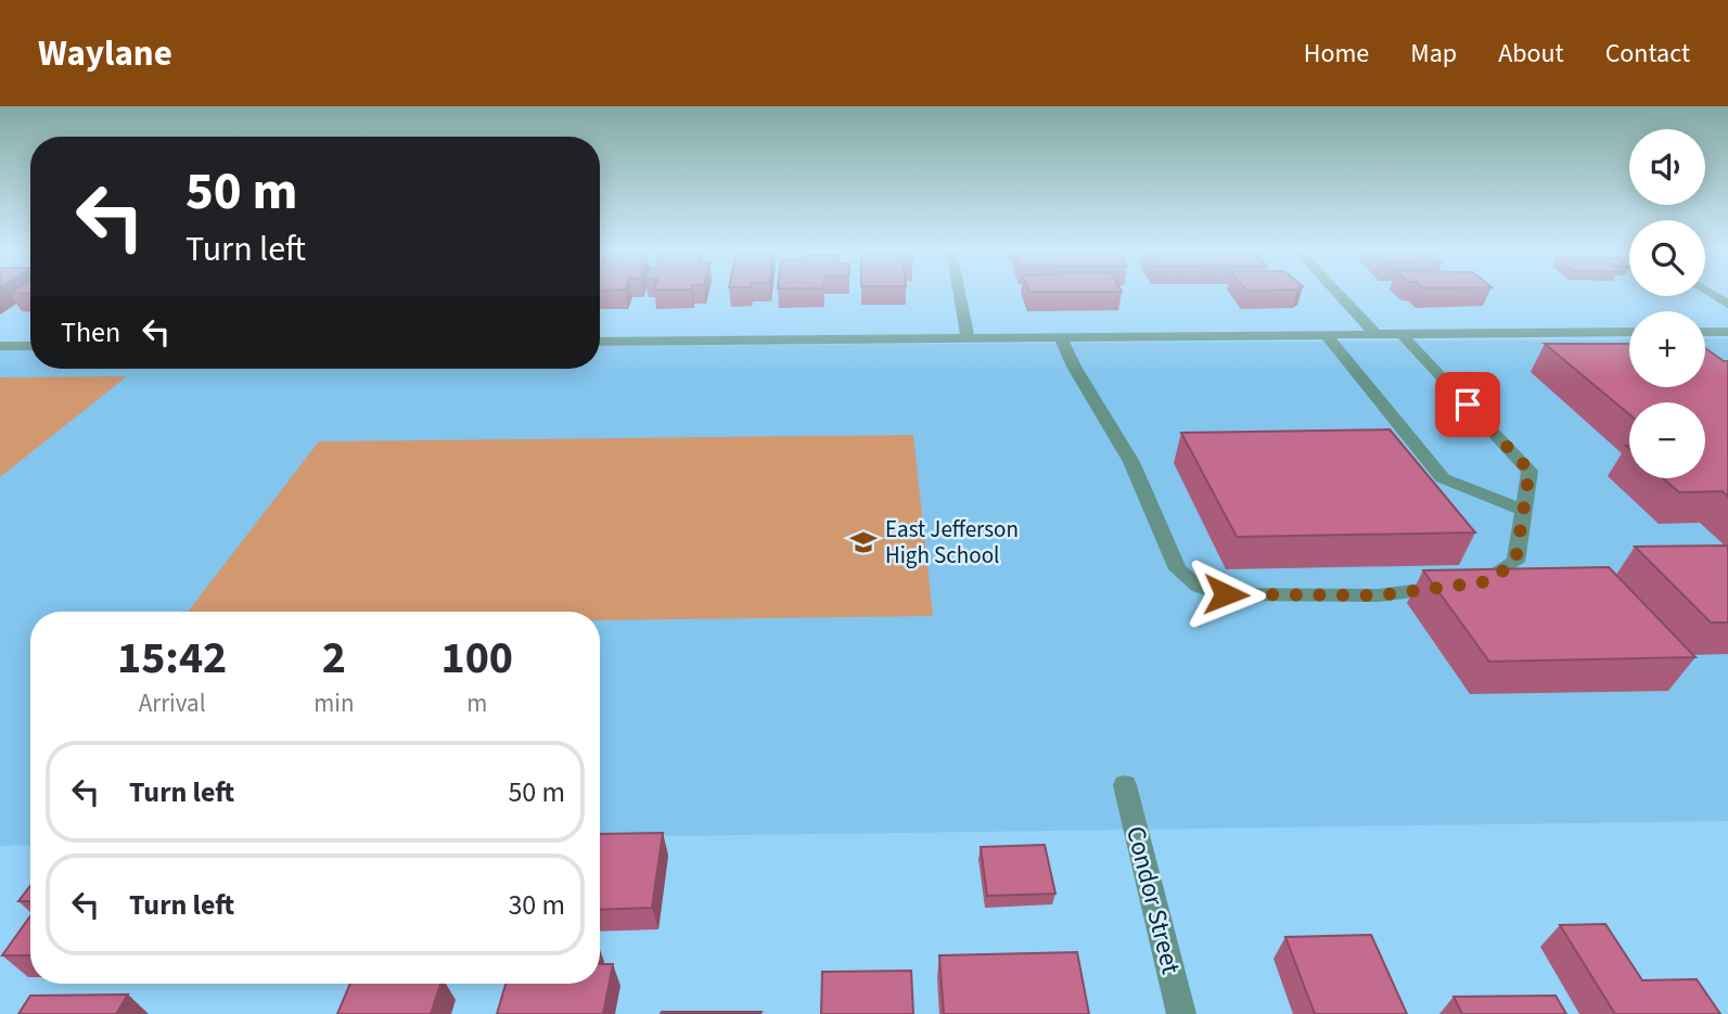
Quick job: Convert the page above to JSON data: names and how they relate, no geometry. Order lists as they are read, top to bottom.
{
  "streets": {
    "street": ["Condor Street"]
  },
  "places": {
    "school or university": ["East Jefferson High School"]
  },
  "page": {
    "header": "Waylane",
    "nav": [
      "Home",
      "Map",
      "About",
      "Contact"
    ],
    "map_buttons": ["+", "−"],
    "turn": ["50 m", "Turn left"],
    "then": "Then",
    "eta": [
      "15:42",
      "Arrival",
      "2",
      "min",
      "100",
      "m"
    ],
    "list": [
      {
        "name": "Turn left",
        "value": "50 m"
      },
      {
        "name": "Turn left",
        "value": "30 m"
      }
    ]
  }
}
